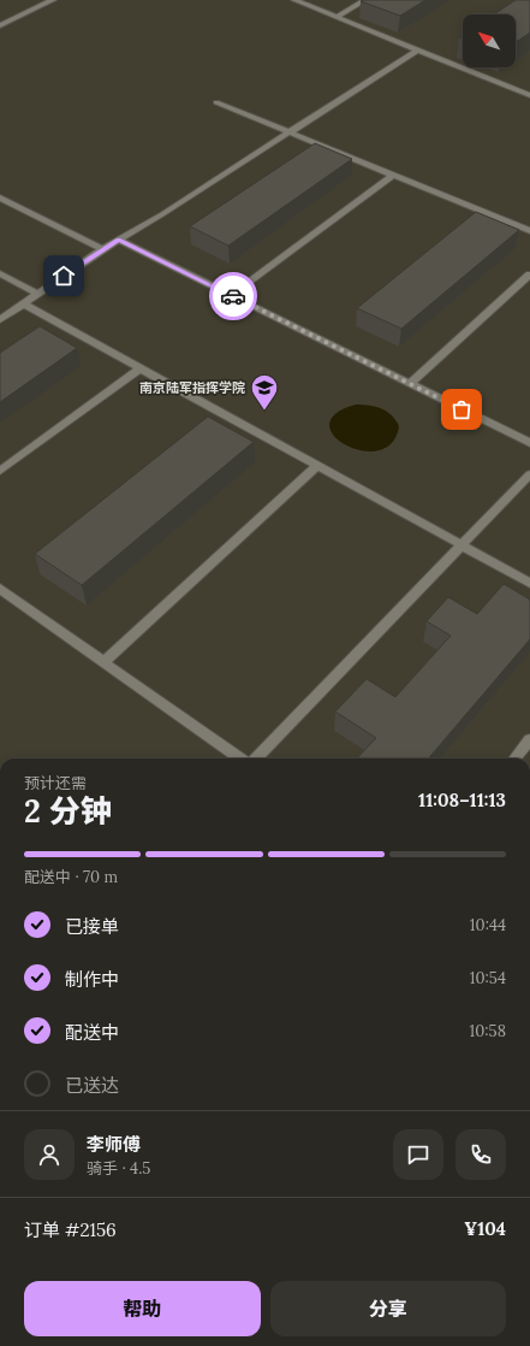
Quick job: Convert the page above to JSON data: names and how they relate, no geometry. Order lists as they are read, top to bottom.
{
  "places": {
    "school or university": ["南京陆军指挥学院"]
  },
  "north": "top left",
  "page": {
    "heading": ["2 分钟", "预计还需", "11:08–11:13"],
    "panel": [
      "李师傅",
      "骑手 · 4.5",
      "订单 #2156",
      "¥104"
    ],
    "bar": "配送中 · 70 m",
    "list": [
      ["已接单", "10:44"],
      ["制作中", "10:54"],
      ["配送中", "10:58"],
      "已送达"
    ],
    "buttons": ["帮助", "分享"]
  }
}
